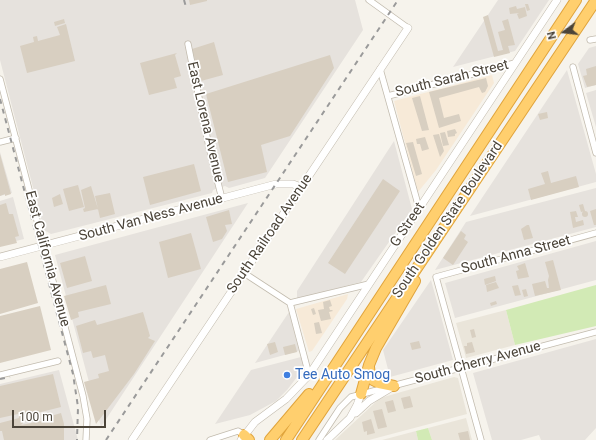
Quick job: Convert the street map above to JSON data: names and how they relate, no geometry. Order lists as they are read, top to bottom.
{
  "streets": {
    "highway": ["South Golden State Boulevard"],
    "street": [
      "South Sarah Street",
      "East Lorena Avenue",
      "South Van Ness Avenue",
      "G Street",
      "South Railroad Avenue",
      "South Anna Street",
      "East California Avenue",
      "South Cherry Avenue"
    ]
  },
  "crossings": [
    ["South Sarah Street", "G Street"],
    ["East Lorena Avenue", "South Van Ness Avenue"],
    ["South Van Ness Avenue", "South Railroad Avenue"],
    ["South Van Ness Avenue", "East California Avenue"],
    ["South Anna Street", "South Cherry Avenue"]
  ],
  "places": ["Tee Auto Smog"],
  "scale_bar": "100 m",
  "north": "left"
}
